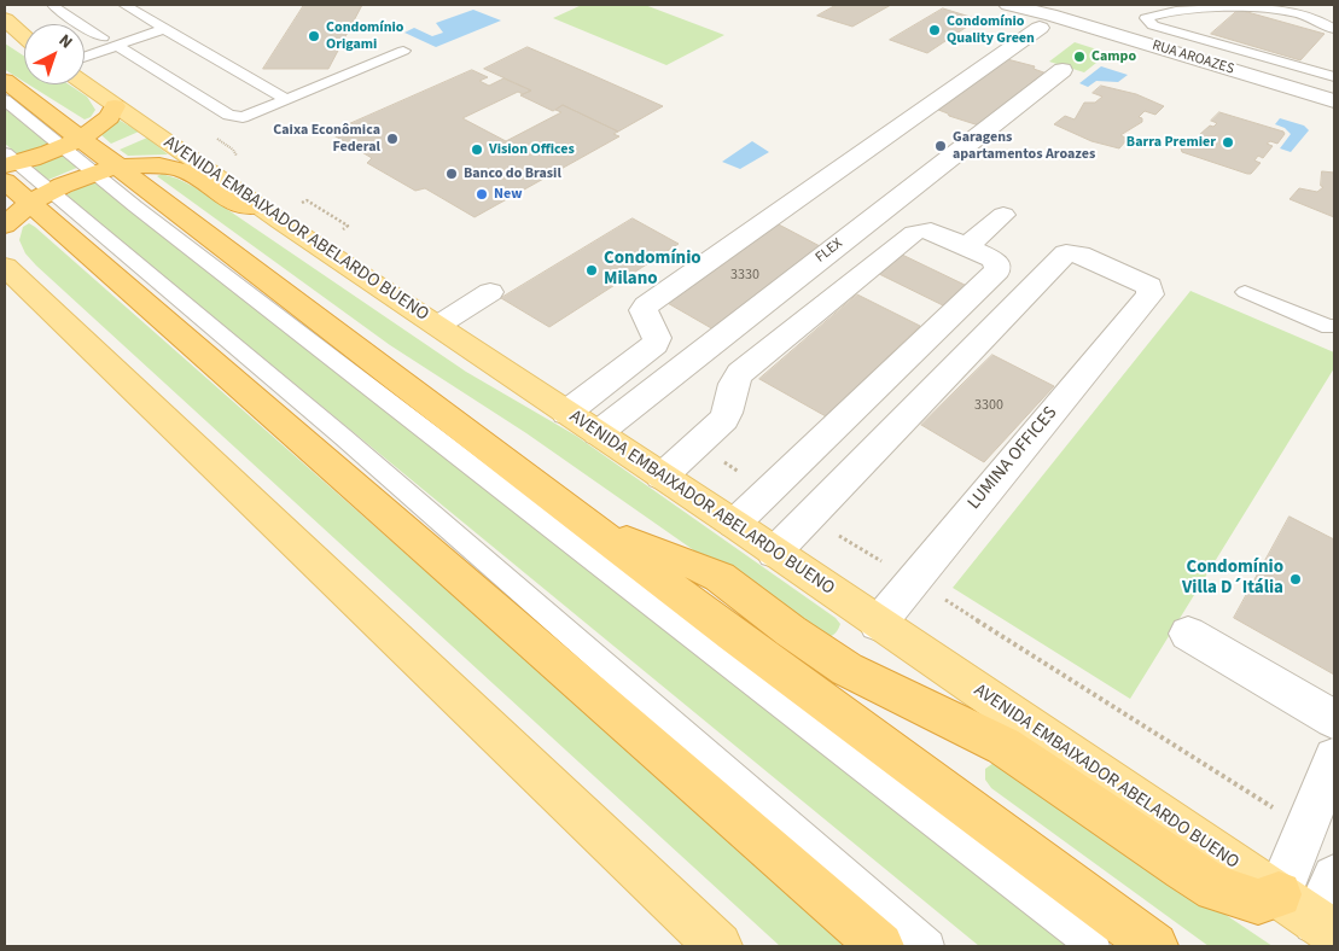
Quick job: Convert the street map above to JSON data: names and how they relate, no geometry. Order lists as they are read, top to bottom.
{
  "streets": {
    "main road": ["AVENIDA EMBAIXADOR ABELARDO BUENO"],
    "street": ["RUA AROAZES", "FLEX", "LUMINA OFFICES"]
  },
  "crossings": [
    ["AVENIDA EMBAIXADOR ABELARDO BUENO", "FLEX"],
    ["AVENIDA EMBAIXADOR ABELARDO BUENO", "LUMINA OFFICES"]
  ],
  "places": [
    "Condomínio Quality Green",
    "Condomínio Origami",
    "Campo",
    "Caixa Econômica Federal",
    "Barra Premier",
    "Garagens apartamentos Aroazes",
    "Vision Offices",
    "Banco do Brasil",
    "New",
    "Condomínio Milano",
    "Condomínio Villa D´Itália"
  ],
  "house_numbers": ["3330", "3300"],
  "north": "top right"
}
